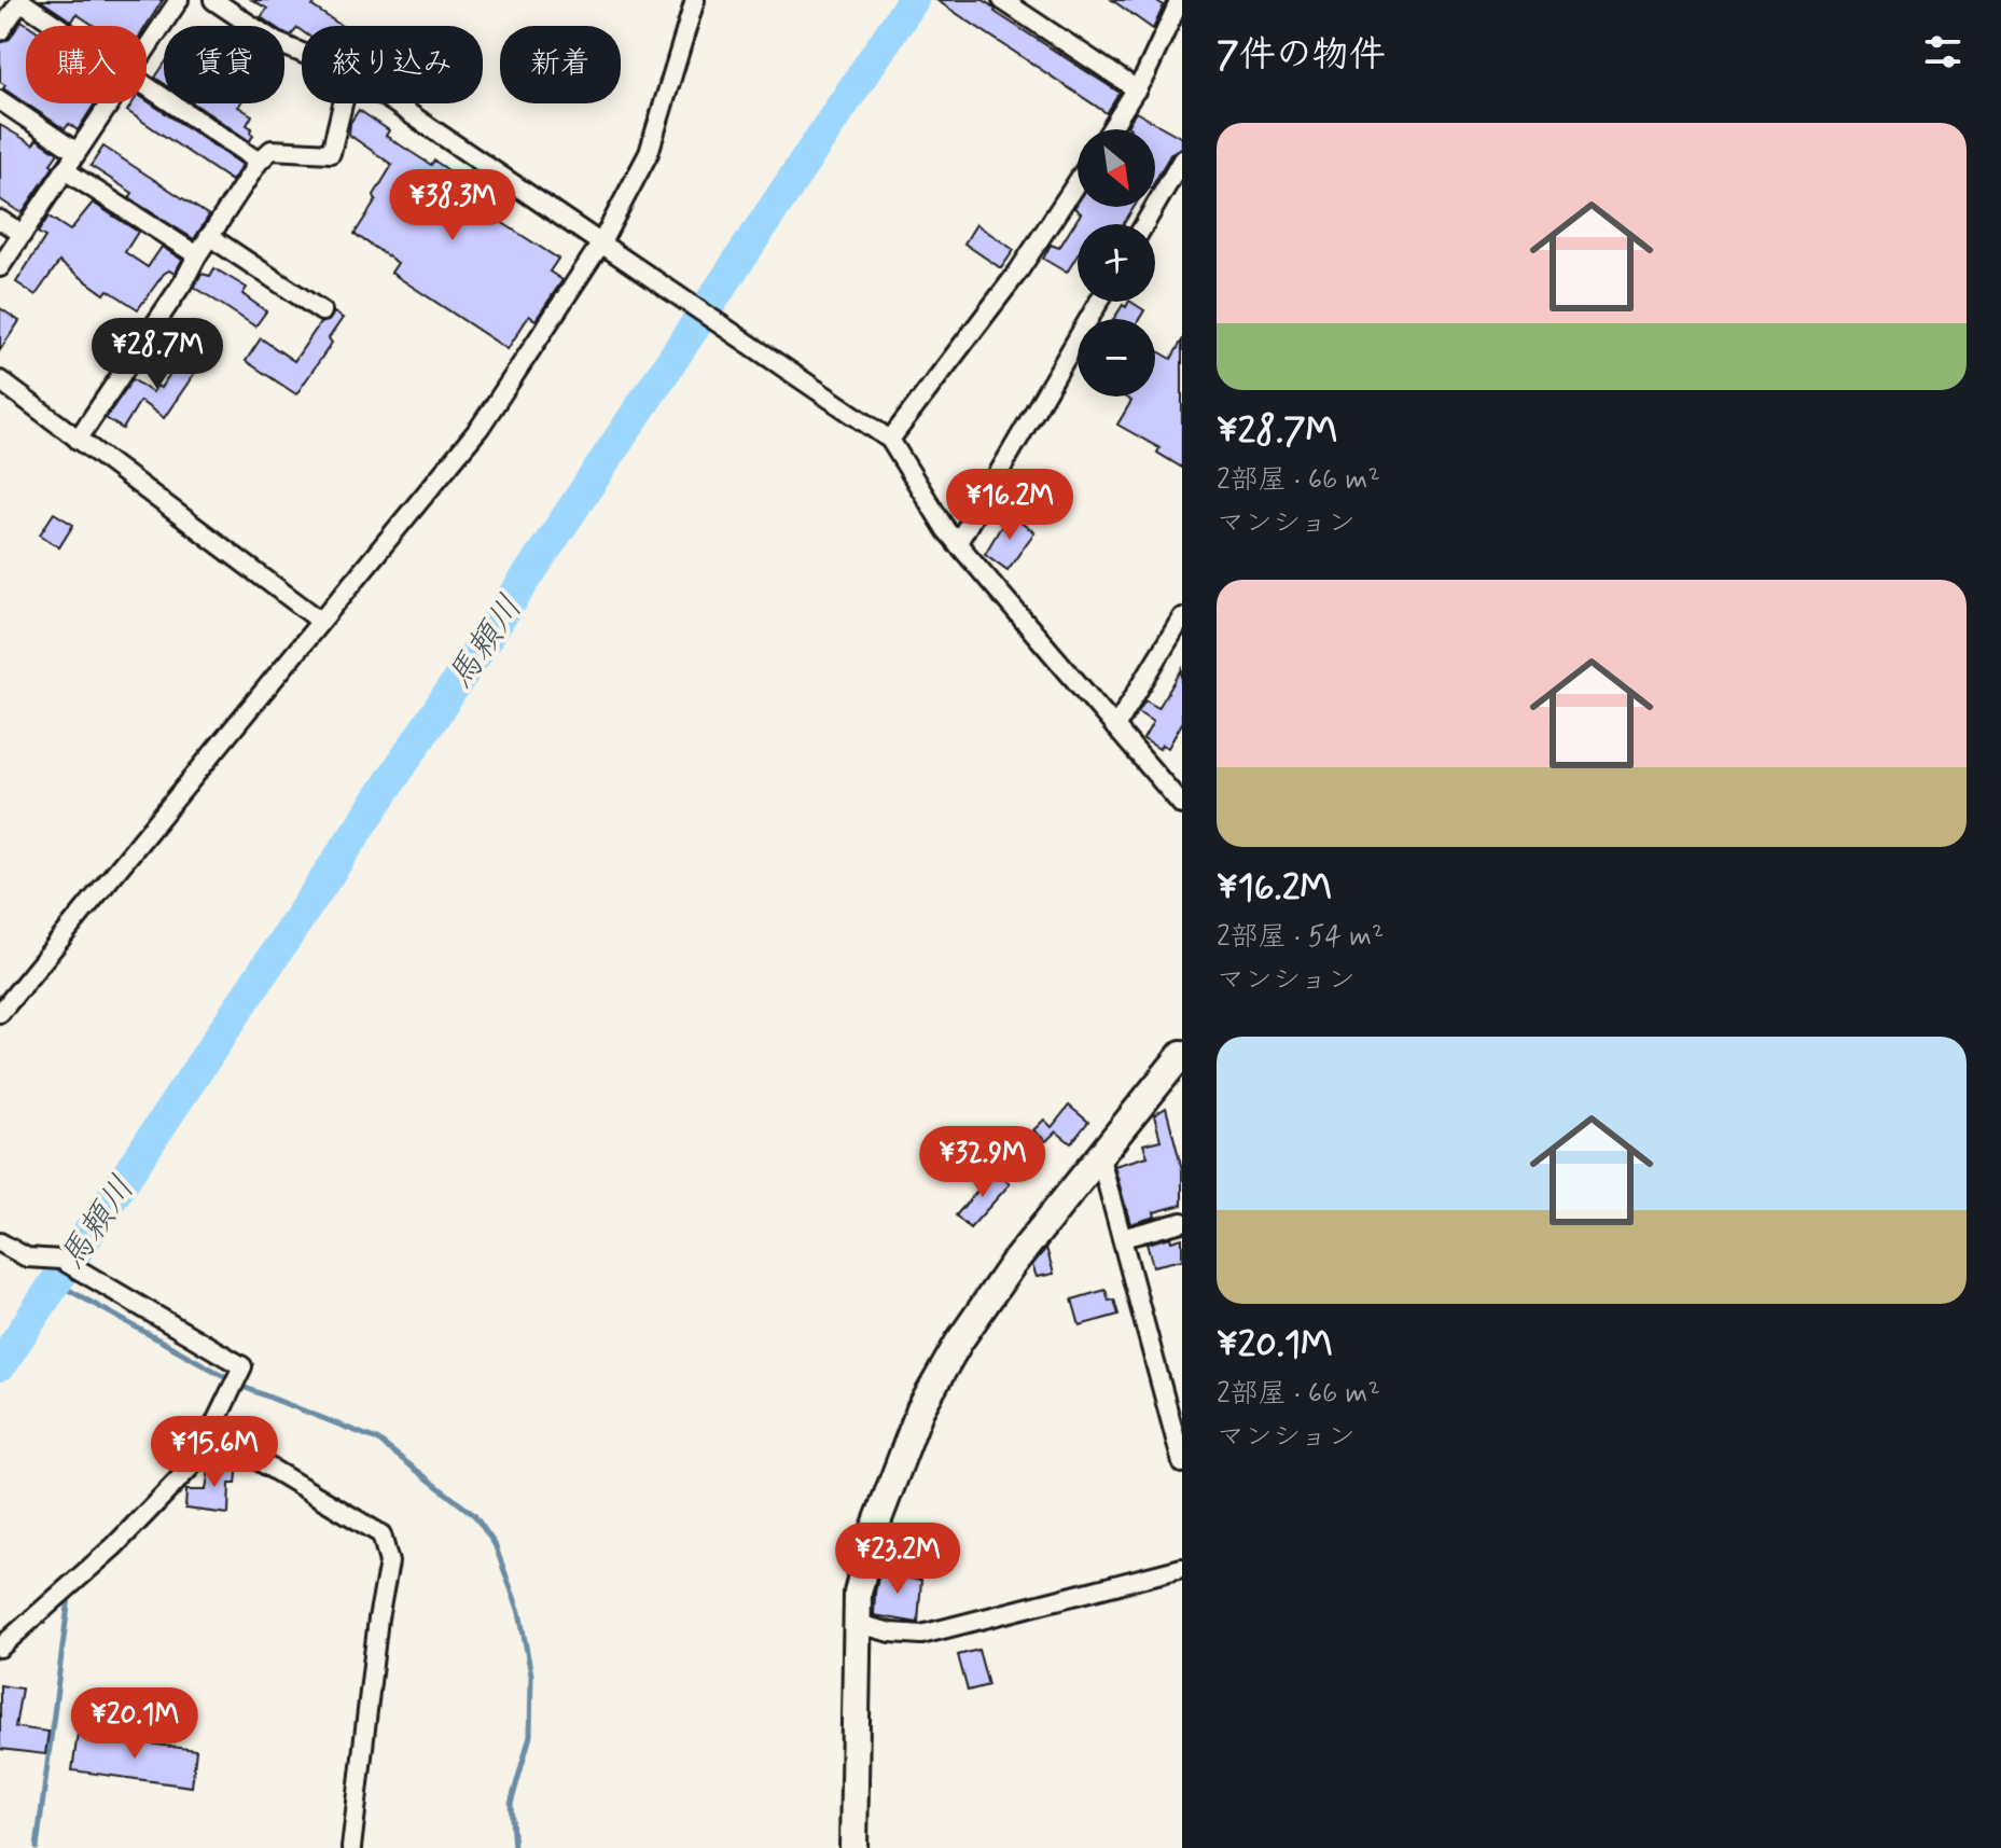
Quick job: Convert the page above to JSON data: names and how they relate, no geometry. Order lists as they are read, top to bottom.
{
  "water": ["馬頼川"],
  "north": "bottom right",
  "page": {
    "heading": "7件の物件",
    "chip": [
      "購入",
      "賃貸",
      "絞り込み",
      "新着"
    ],
    "list": [
      {
        "name": "¥28.7M",
        "note": "2部屋 · 66 m² · マンション"
      },
      {
        "name": "¥16.2M",
        "note": "2部屋 · 54 m² · マンション"
      },
      {
        "name": "¥20.1M",
        "note": "2部屋 · 66 m² · マンション"
      }
    ],
    "map_buttons": ["+", "−"],
    "price": [
      "¥38.3M",
      "¥28.7M",
      "¥16.2M",
      "¥32.9M",
      "¥15.6M",
      "¥23.2M",
      "¥20.1M"
    ]
  }
}
